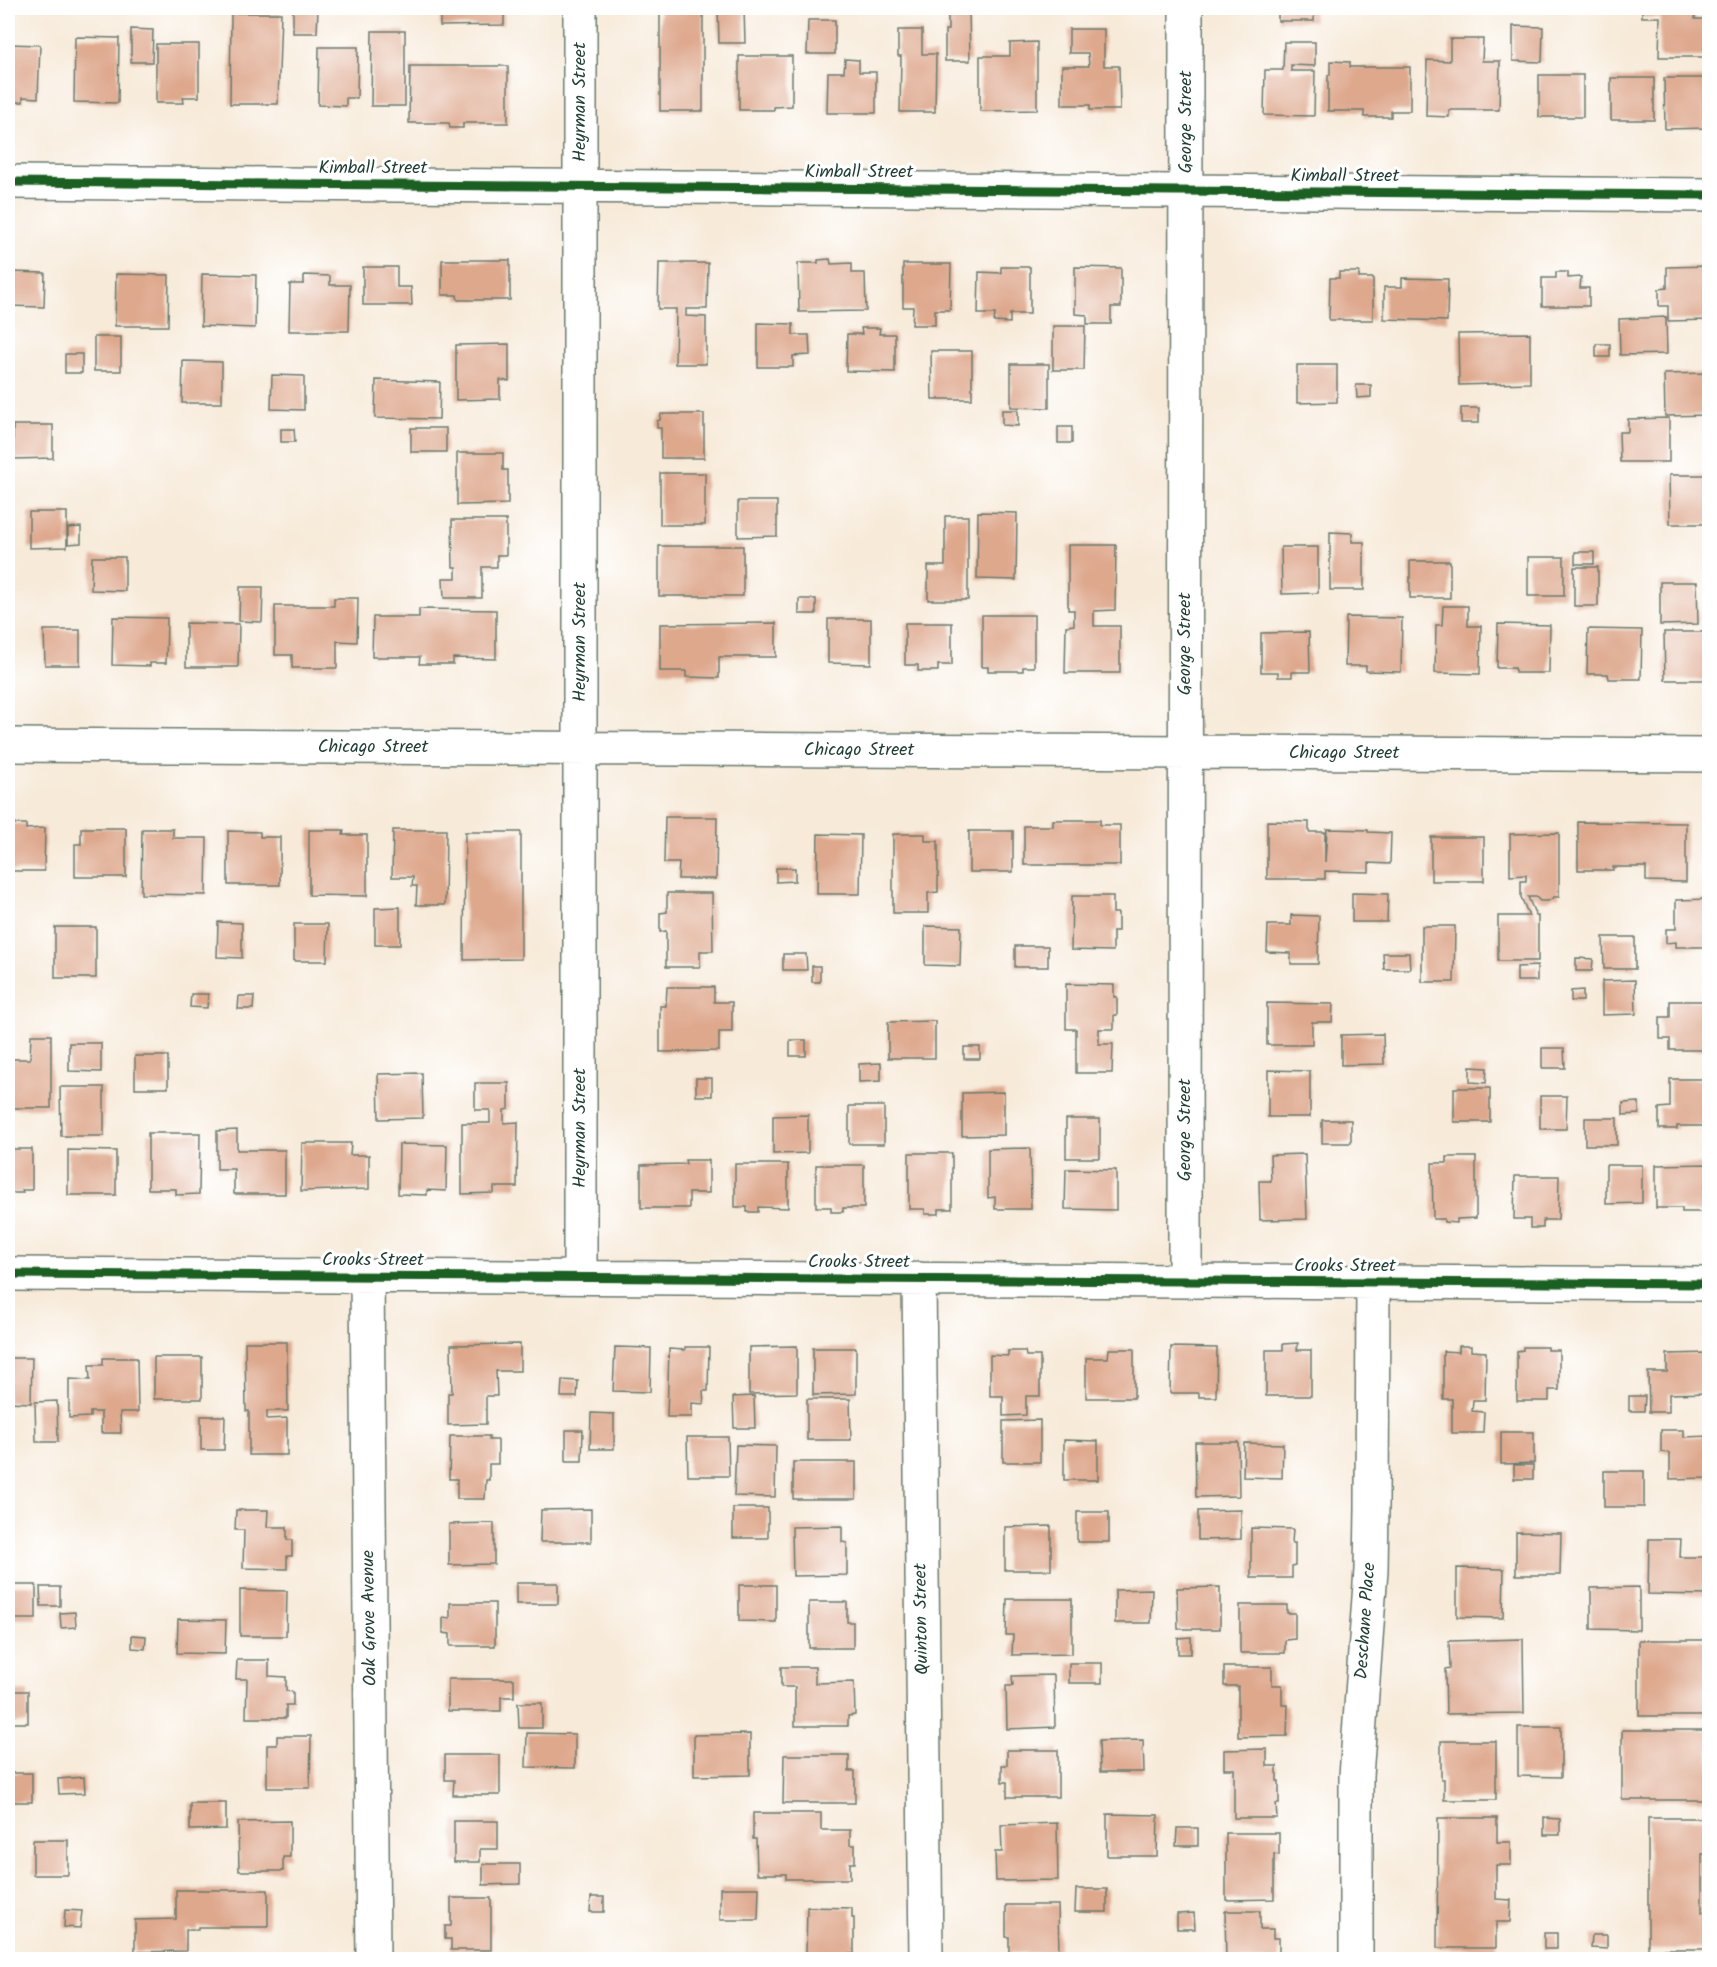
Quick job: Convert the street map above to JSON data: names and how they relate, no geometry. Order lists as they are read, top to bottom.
{
  "streets": {
    "street": [
      "Heyrman Street",
      "George Street",
      "Kimball Street",
      "Chicago Street",
      "Crooks Street",
      "Oak Grove Avenue",
      "Quinton Street",
      "Deschane Place"
    ]
  },
  "crossings": [
    ["Heyrman Street", "Kimball Street"],
    ["Heyrman Street", "Chicago Street"],
    ["Heyrman Street", "Crooks Street"],
    ["George Street", "Kimball Street"],
    ["George Street", "Chicago Street"],
    ["George Street", "Crooks Street"],
    ["Crooks Street", "Oak Grove Avenue"],
    ["Crooks Street", "Quinton Street"],
    ["Crooks Street", "Deschane Place"]
  ]
}
